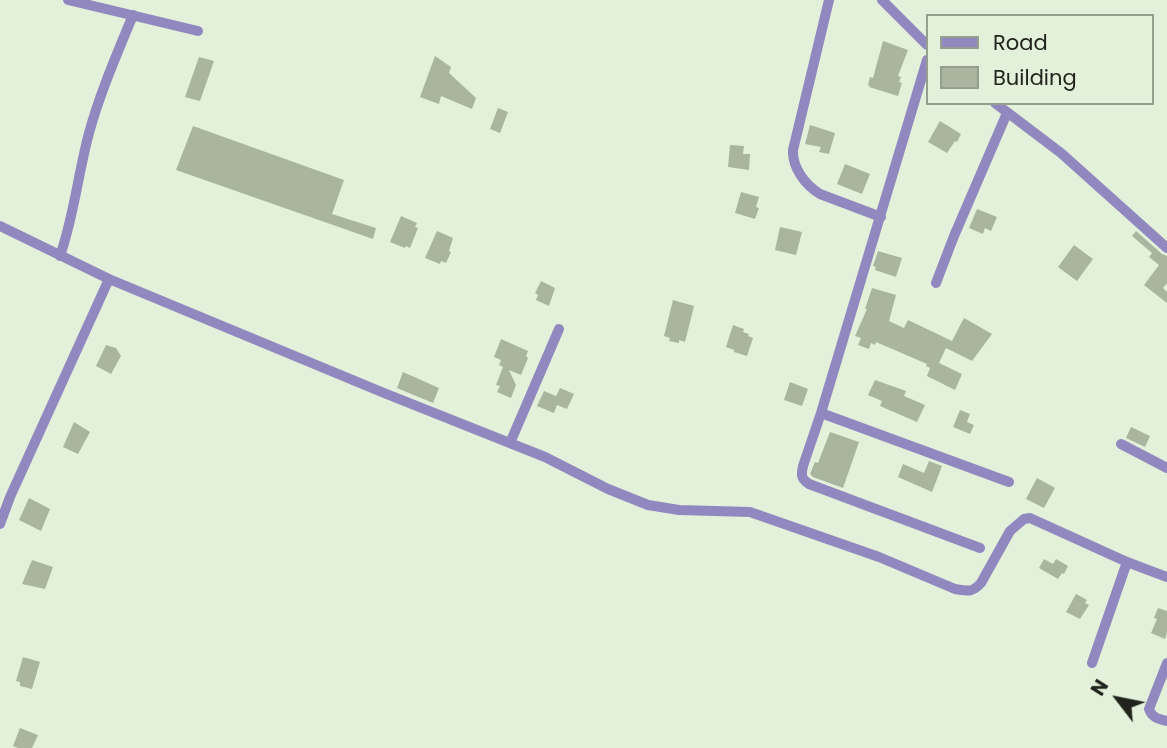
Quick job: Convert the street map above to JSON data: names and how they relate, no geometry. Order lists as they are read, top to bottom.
{
  "legend": ["Road", "Building"],
  "north": "top left"
}
